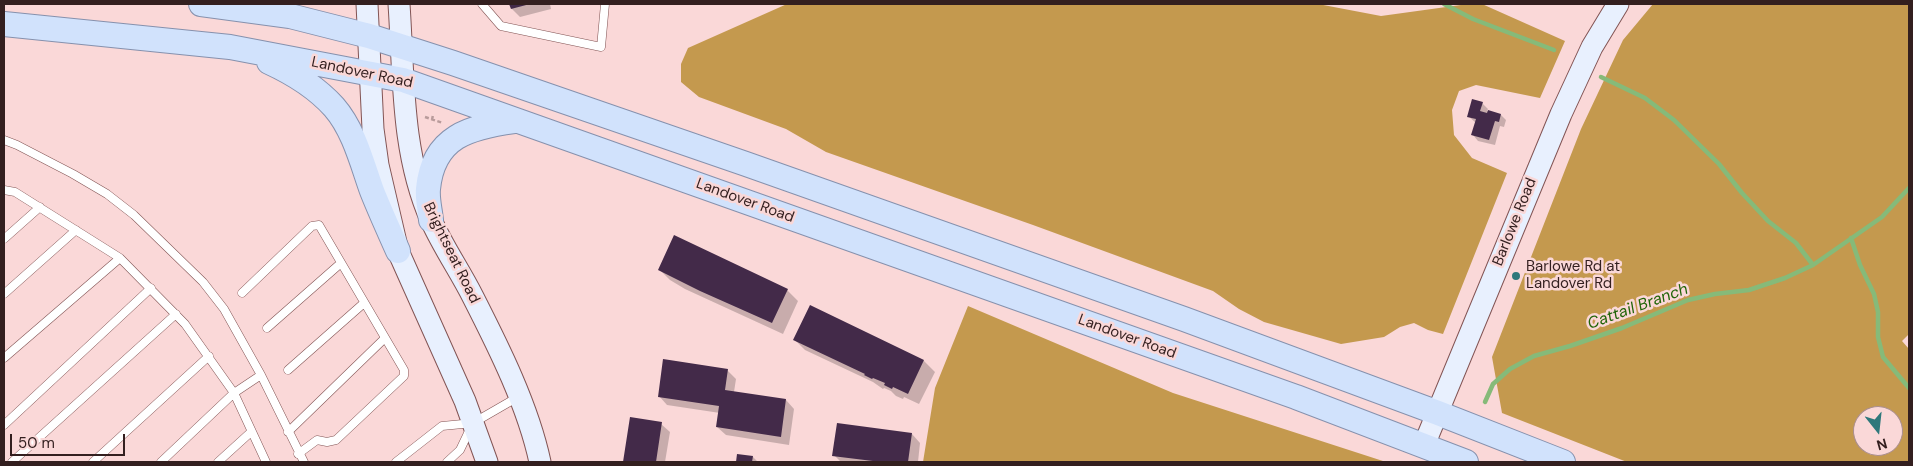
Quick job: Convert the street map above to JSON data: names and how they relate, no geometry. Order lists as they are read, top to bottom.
{
  "streets": {
    "main road": ["Landover Road"],
    "street": ["Barlowe Road", "Brightseat Road"]
  },
  "crossings": [
    ["Landover Road", "Barlowe Road"],
    ["Landover Road", "Brightseat Road"]
  ],
  "water": ["Cattail Branch"],
  "places": ["Barlowe Rd at Landover Rd"],
  "scale_bar": "50 m",
  "north": "bottom"
}
